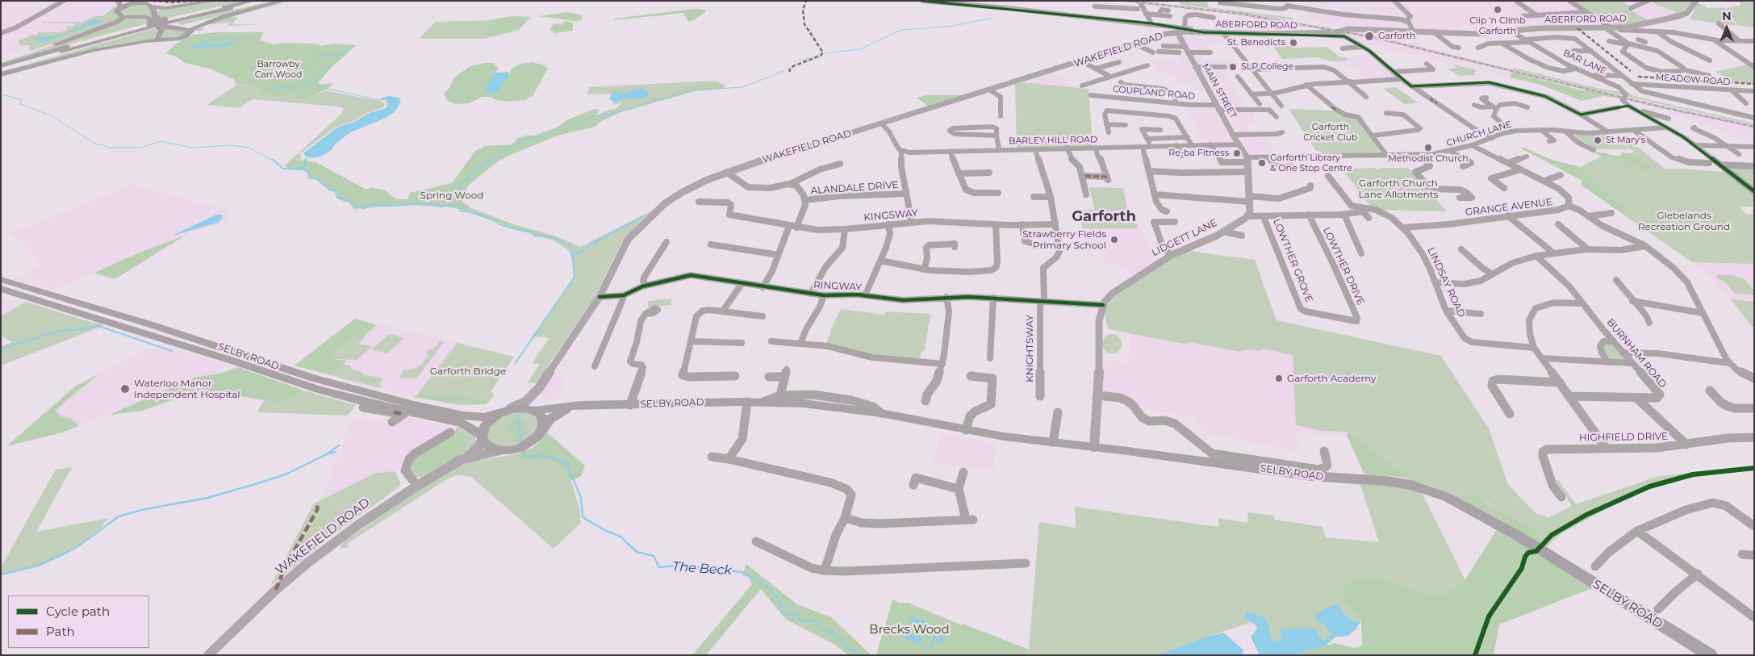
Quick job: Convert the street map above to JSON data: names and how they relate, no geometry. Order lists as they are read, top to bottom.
{
  "streets": {
    "highway": ["SELBY ROAD"],
    "main road": [
      "ABERFORD ROAD",
      "WAKEFIELD ROAD",
      "MAIN STREET",
      "LIDGETT LANE"
    ],
    "street": [
      "BAR LANE",
      "MEADOW ROAD",
      "COUPLAND ROAD",
      "CHURCH LANE",
      "BARLEY HILL ROAD",
      "ALANDALE DRIVE",
      "GRANGE AVENUE",
      "KINGSWAY",
      "LOWTHER GROVE",
      "LOWTHER DRIVE",
      "LINDSAY ROAD",
      "RINGWAY",
      "KNIGHTSWAY",
      "BURNHAM ROAD",
      "HIGHFIELD DRIVE"
    ]
  },
  "crossings": [
    ["ABERFORD ROAD", "WAKEFIELD ROAD"],
    ["ABERFORD ROAD", "BAR LANE"],
    ["ABERFORD ROAD", "MAIN STREET"],
    ["WAKEFIELD ROAD", "MAIN STREET"],
    ["WAKEFIELD ROAD", "RINGWAY"],
    ["WAKEFIELD ROAD", "SELBY ROAD"],
    ["BAR LANE", "CHURCH LANE"],
    ["MAIN STREET", "COUPLAND ROAD"],
    ["MAIN STREET", "CHURCH LANE"],
    ["MAIN STREET", "BARLEY HILL ROAD"],
    ["CHURCH LANE", "BARLEY HILL ROAD"],
    ["CHURCH LANE", "GRANGE AVENUE"],
    ["GRANGE AVENUE", "LINDSAY ROAD"],
    ["KINGSWAY", "KNIGHTSWAY"],
    ["LIDGETT LANE", "RINGWAY"],
    ["LOWTHER GROVE", "LOWTHER DRIVE"],
    ["RINGWAY", "KNIGHTSWAY"]
  ],
  "districts": ["Garforth"],
  "water": ["The Beck"],
  "parks": [
    "Barrowby Carr Wood",
    "Garforth Cricket Club",
    "Garforth Church Lane Allotments",
    "Spring Wood",
    "Glebelands Recreation Ground",
    "Garforth Bridge",
    "Brecks Wood"
  ],
  "places": [
    "Clip 'n Climb Garforth",
    "Garforth",
    "St. Benedicts",
    "SLP College",
    "St Mary's",
    "Methodist Church",
    "Re-ba Fitness",
    "Garforth Library & One Stop Centre",
    "Strawberry Fields Primary School",
    "Garforth Academy",
    "Waterloo Manor Independent Hospital"
  ],
  "legend": ["Cycle path", "Path"],
  "north": "top"
}
